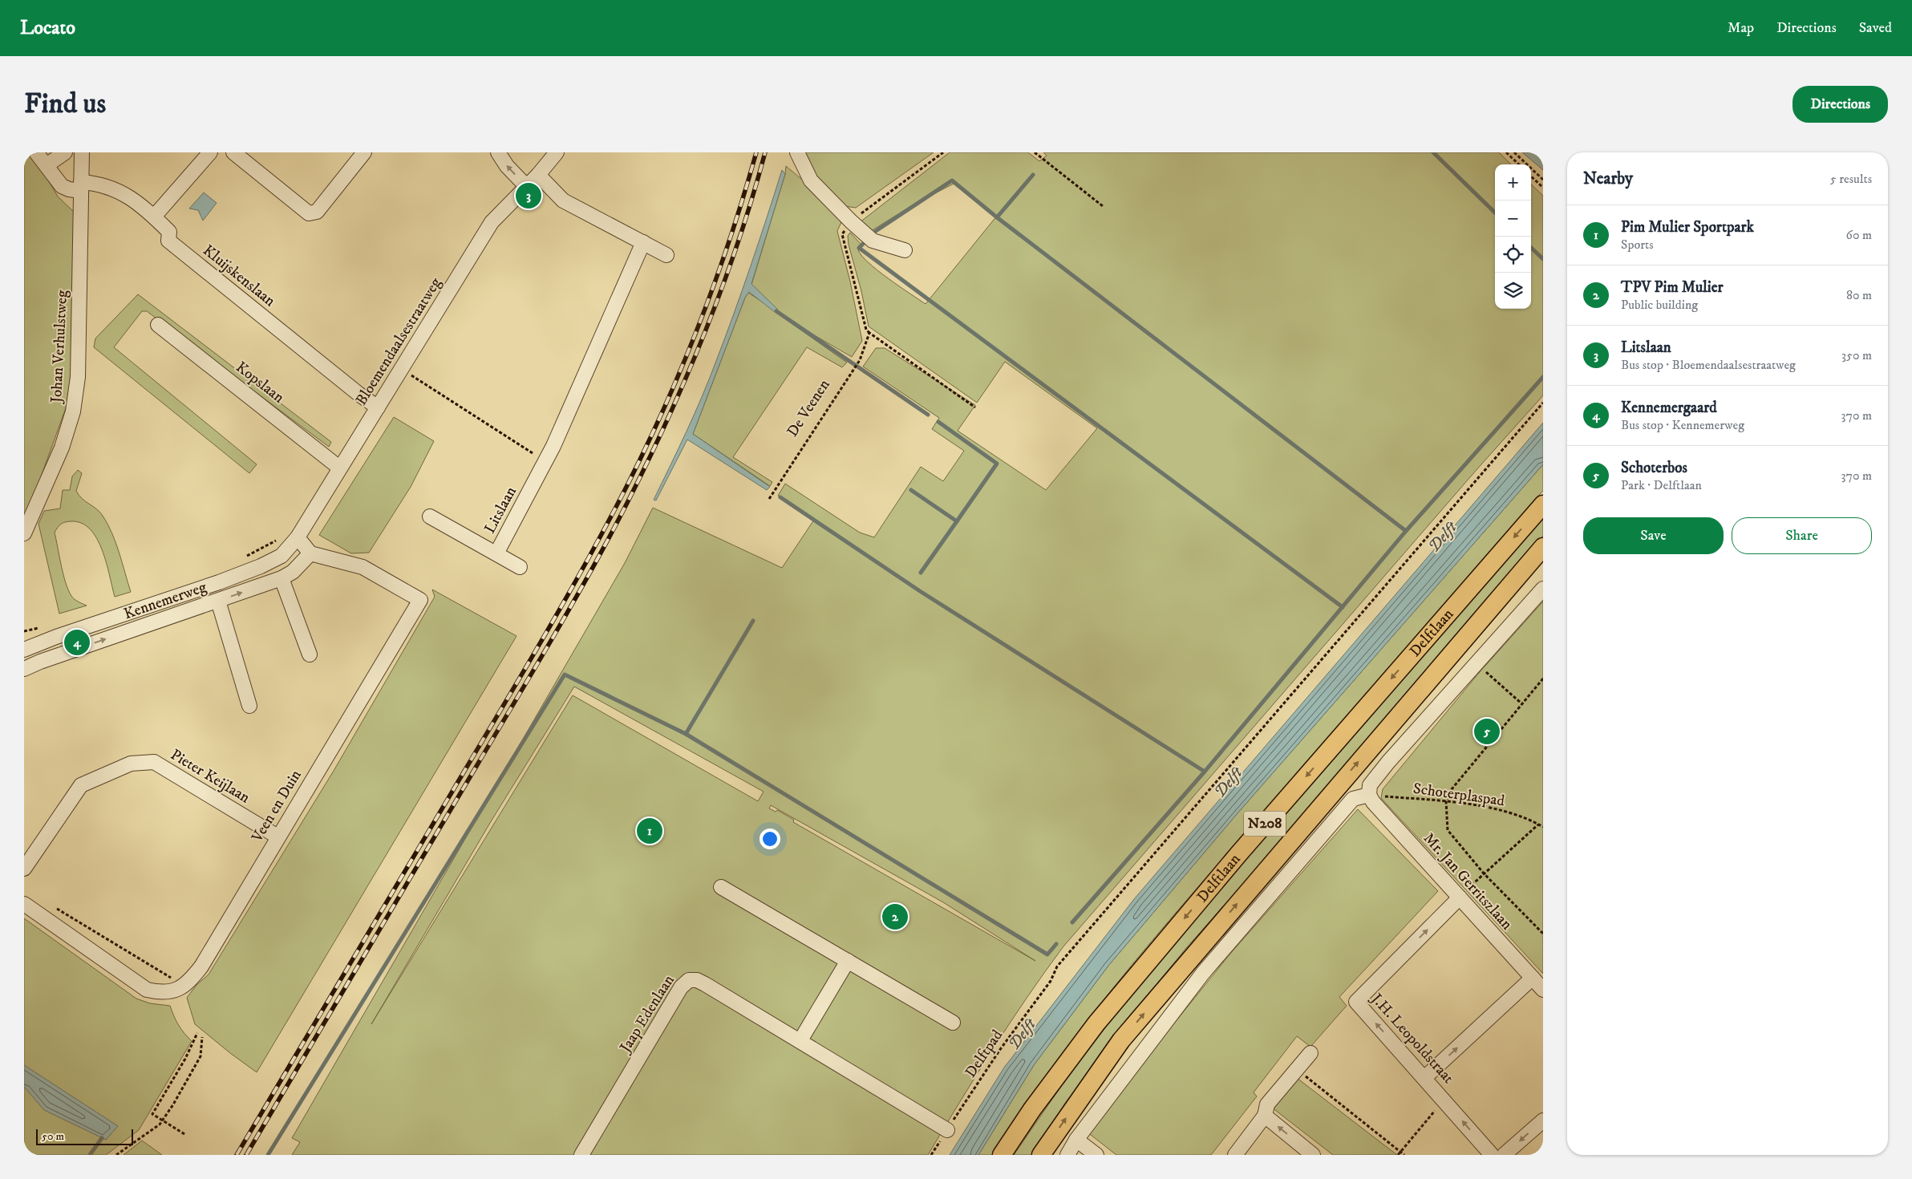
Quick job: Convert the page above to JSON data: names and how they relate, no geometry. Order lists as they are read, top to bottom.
{
  "streets": {
    "main road": ["Delftlaan", "N208"],
    "street": [
      "Kluijskenslaan",
      "Bloemendaalsestraatweg",
      "Johan Verhulstweg",
      "Kopslaan",
      "Litslaan",
      "Kennemerweg",
      "Pieter Keijlaan",
      "Veen en Duin",
      "Mr. Jan Gerritszlaan",
      "Jaap Edenlaan",
      "J.H. Leopoldstraat"
    ],
    "path": ["De Veenen", "Schoterplaspad", "Delftpad"]
  },
  "crossings": [
    ["Kluijskenslaan", "Bloemendaalsestraatweg"],
    ["Kluijskenslaan", "Johan Verhulstweg"],
    ["Bloemendaalsestraatweg", "Kopslaan"],
    ["Bloemendaalsestraatweg", "Kennemerweg"],
    ["Kennemerweg", "Veen en Duin"],
    ["Pieter Keijlaan", "Veen en Duin"],
    ["Schoterplaspad", "Mr. Jan Gerritszlaan"],
    ["Mr. Jan Gerritszlaan", "J.H. Leopoldstraat"],
    ["Jaap Edenlaan", "Delftpad"]
  ],
  "water": ["Delft"],
  "scale_bar": "50 m",
  "page": {
    "header": "Locato",
    "nav": ["Map", "Directions", "Saved"],
    "buttons": [
      "Directions",
      ["Save", "Share"]
    ],
    "title": "Find us",
    "heading": ["Nearby", "5 results"],
    "map_buttons": ["+", "−"],
    "pins": [
      "3",
      "4",
      "5",
      "1",
      "2"
    ],
    "list": [
      {
        "mark": "1",
        "name": "Pim Mulier Sportpark",
        "note": "Sports",
        "value": "60 m"
      },
      {
        "mark": "2",
        "name": "TPV Pim Mulier",
        "note": "Public building",
        "value": "80 m"
      },
      {
        "mark": "3",
        "name": "Litslaan",
        "note": "Bus stop · Bloemendaalsestraatweg",
        "value": "350 m"
      },
      {
        "mark": "4",
        "name": "Kennemergaard",
        "note": "Bus stop · Kennemerweg",
        "value": "370 m"
      },
      {
        "mark": "5",
        "name": "Schoterbos",
        "note": "Park · Delftlaan",
        "value": "370 m"
      }
    ],
    "scale": "50 m"
  }
}
